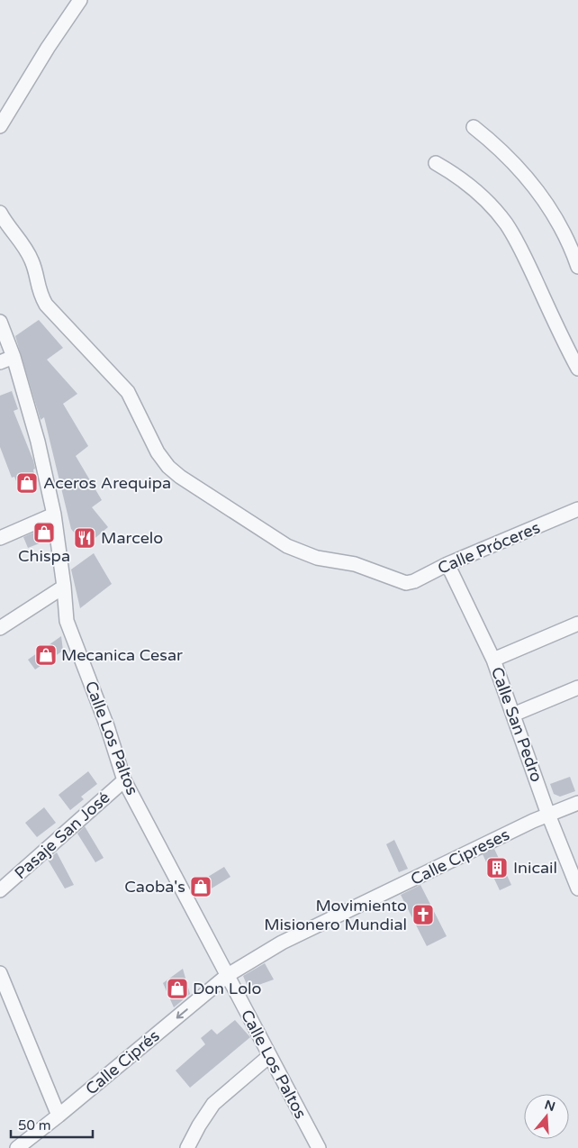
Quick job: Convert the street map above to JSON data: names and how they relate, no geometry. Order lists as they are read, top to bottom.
{
  "streets": {
    "street": [
      "Calle Próceres",
      "Calle San Pedro",
      "Calle Los Paltos",
      "Pasaje San José",
      "Calle Cipreses",
      "Calle Ciprés"
    ]
  },
  "crossings": [
    ["Calle Próceres", "Calle San Pedro"],
    ["Calle San Pedro", "Calle Cipreses"],
    ["Calle Los Paltos", "Pasaje San José"],
    ["Calle Los Paltos", "Calle Cipreses"],
    ["Calle Los Paltos", "Calle Ciprés"],
    ["Calle Cipreses", "Calle Ciprés"]
  ],
  "places": {
    "shop": [
      "Aceros Arequipa",
      "Chispa",
      "Mecanica Cesar",
      "Caoba's",
      "Don Lolo"
    ],
    "restaurant": ["Marcelo"],
    "building": ["Inicail"],
    "church": ["Movimiento Misionero Mundial"]
  },
  "scale_bar": "50 m",
  "north": "top"
}
